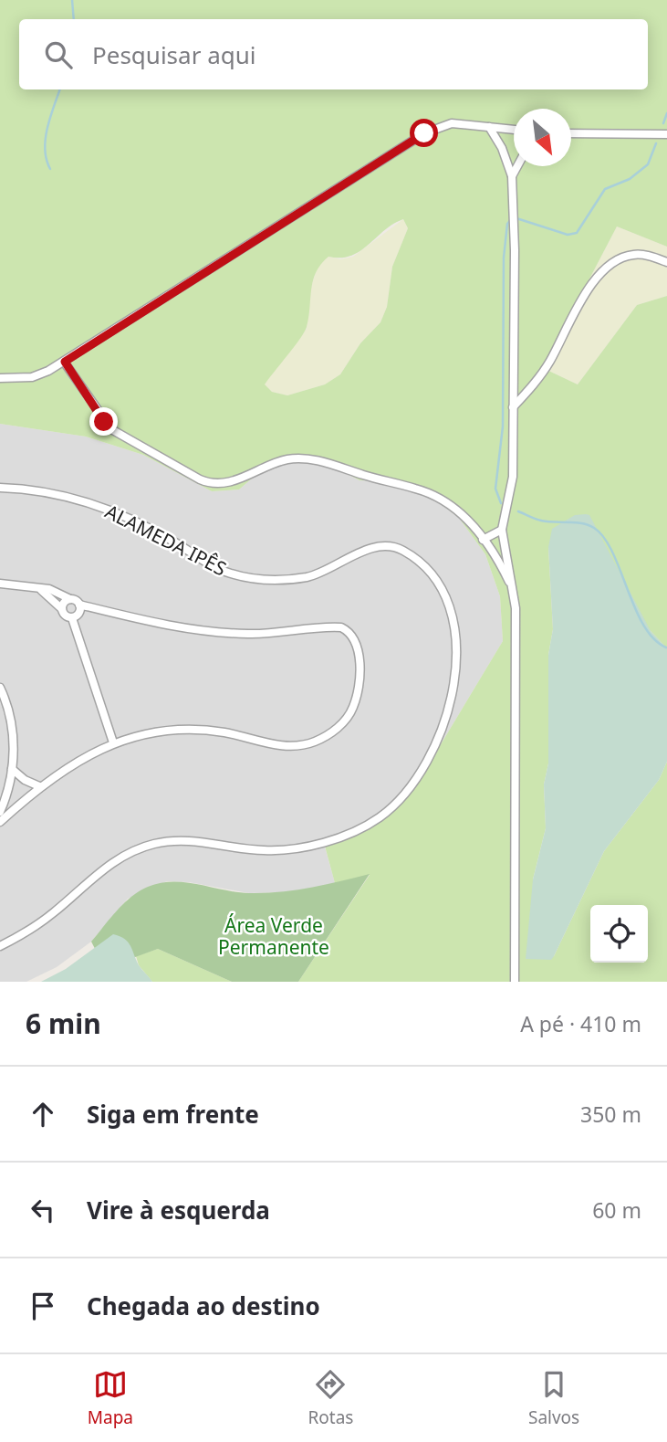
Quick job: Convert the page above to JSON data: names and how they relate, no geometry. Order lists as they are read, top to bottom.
{
  "streets": {
    "street": ["ALAMEDA IPÊS"]
  },
  "parks": ["Área Verde Permanente"],
  "north": "bottom right",
  "page": {
    "search": "Pesquisar aqui",
    "heading": ["6 min", "A pé · 410 m"],
    "list": [
      ["Siga em frente", "350 m"],
      ["Vire à esquerda", "60 m"],
      "Chegada ao destino"
    ],
    "nav": ["Mapa", "Rotas", "Salvos"]
  }
}
